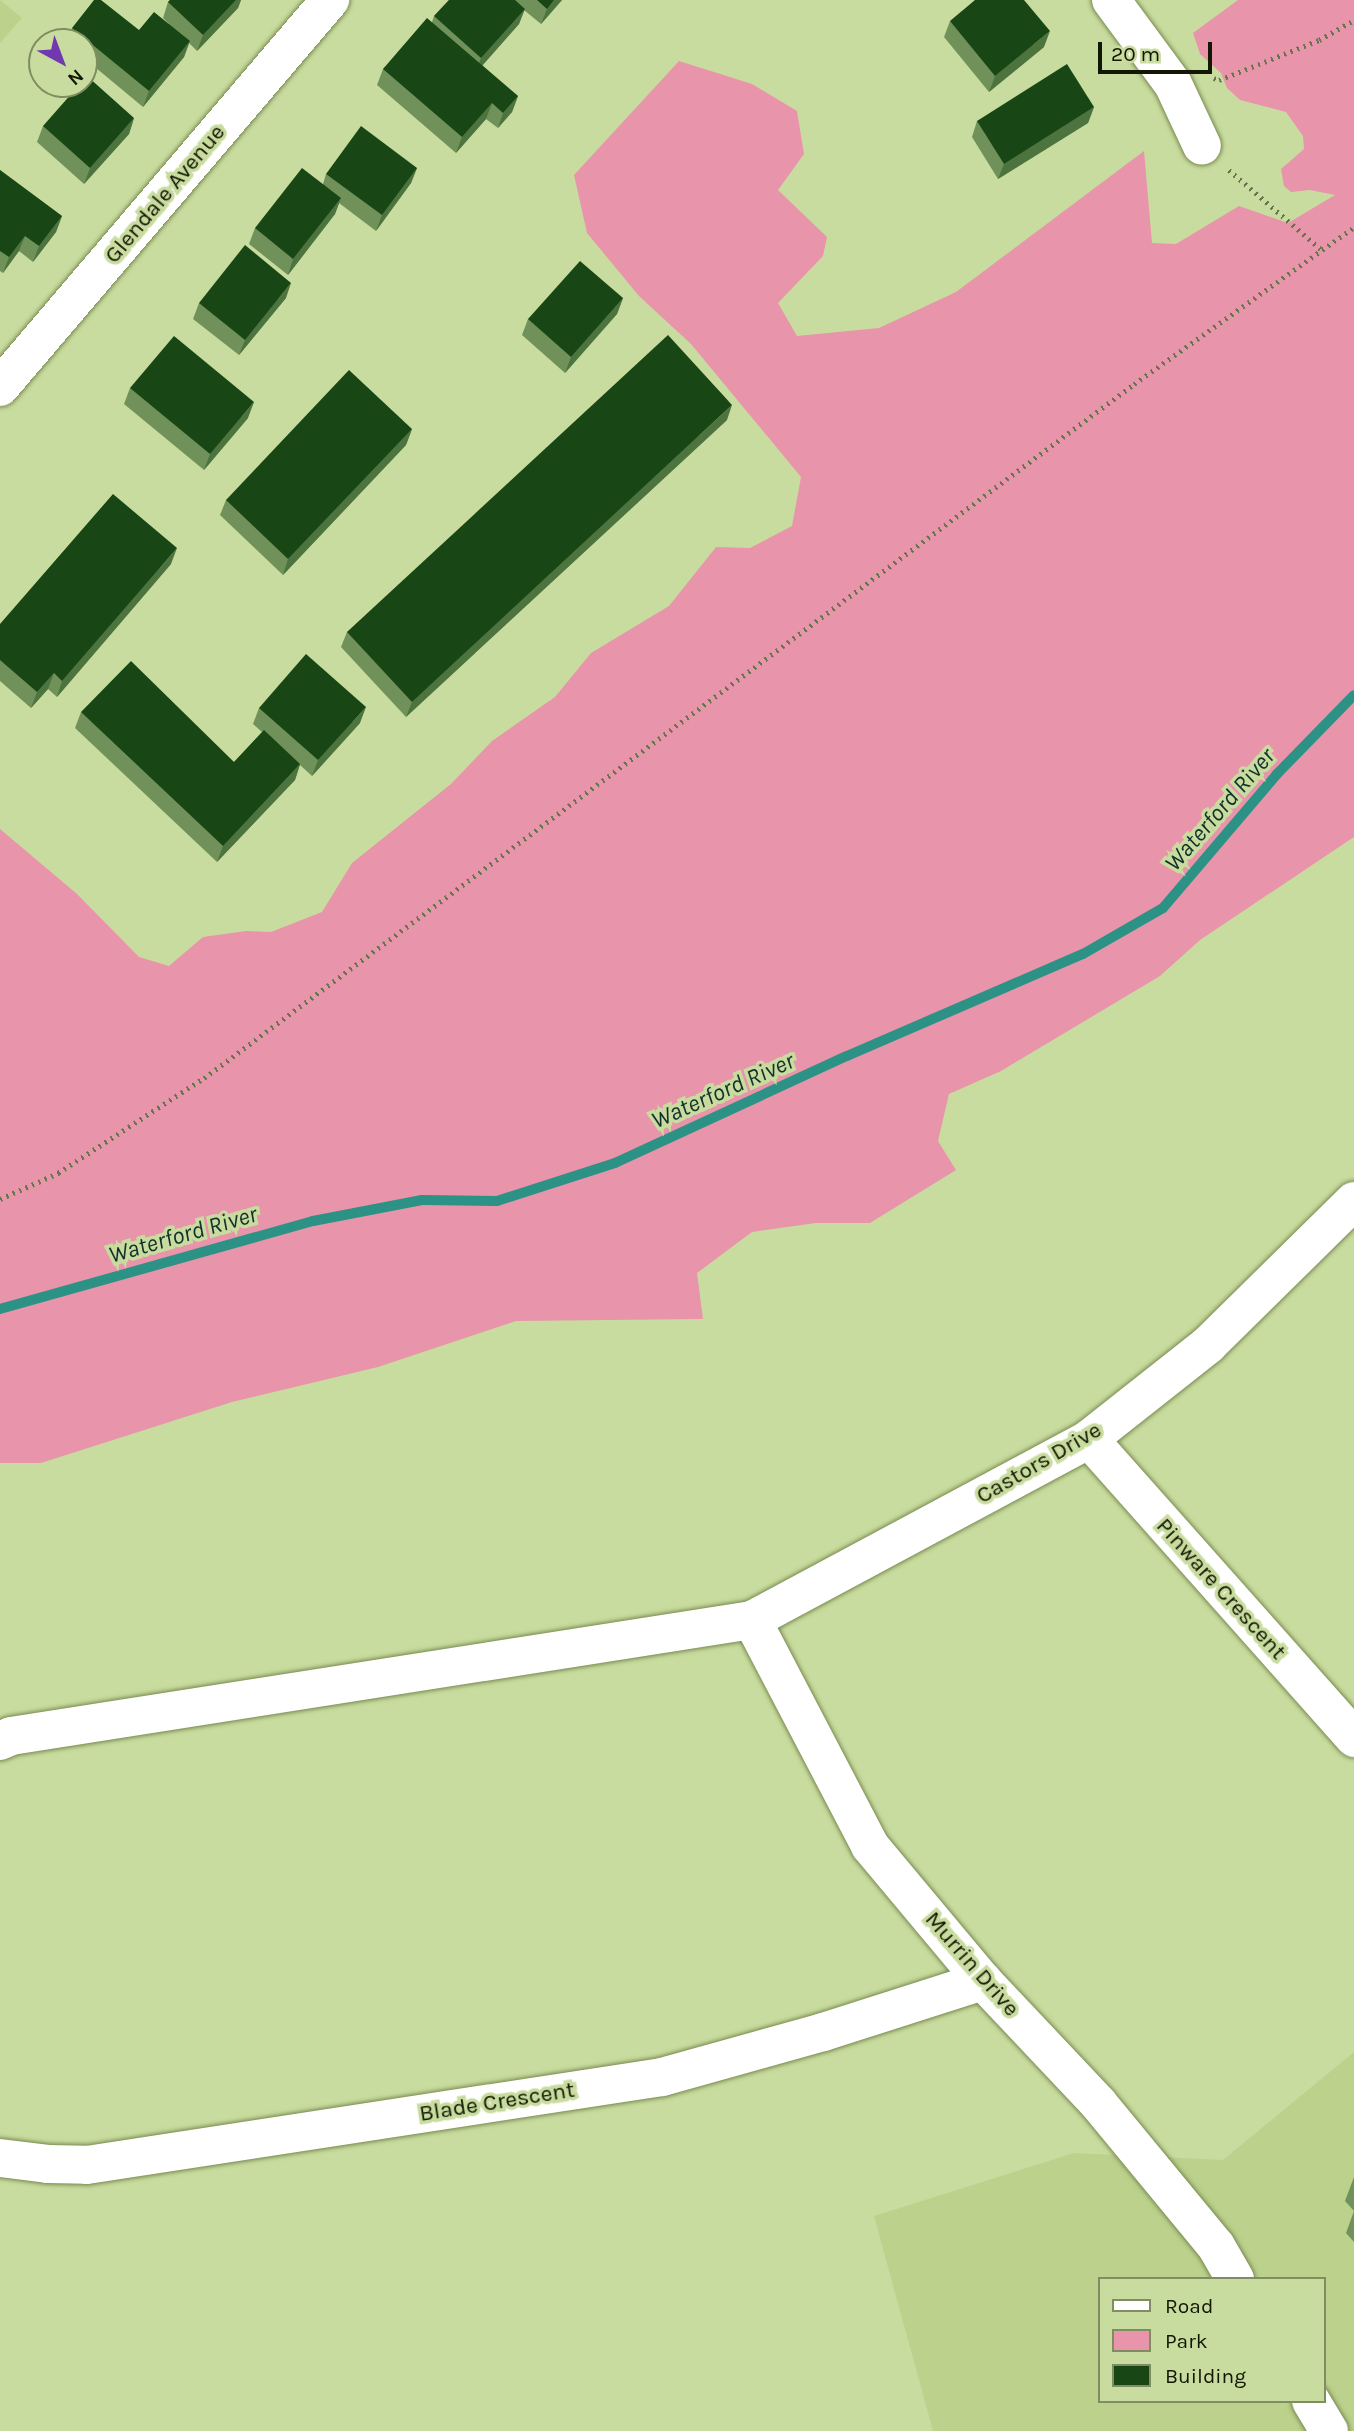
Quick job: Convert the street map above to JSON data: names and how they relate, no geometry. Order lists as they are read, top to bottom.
{
  "streets": {
    "street": [
      "Glendale Avenue",
      "Castors Drive",
      "Pinware Crescent",
      "Murrin Drive",
      "Blade Crescent"
    ]
  },
  "crossings": [
    ["Castors Drive", "Pinware Crescent"],
    ["Castors Drive", "Murrin Drive"],
    ["Murrin Drive", "Blade Crescent"]
  ],
  "water": ["Waterford River"],
  "legend": ["Road", "Park", "Building"],
  "scale_bar": "20 m",
  "north": "bottom right"
}
